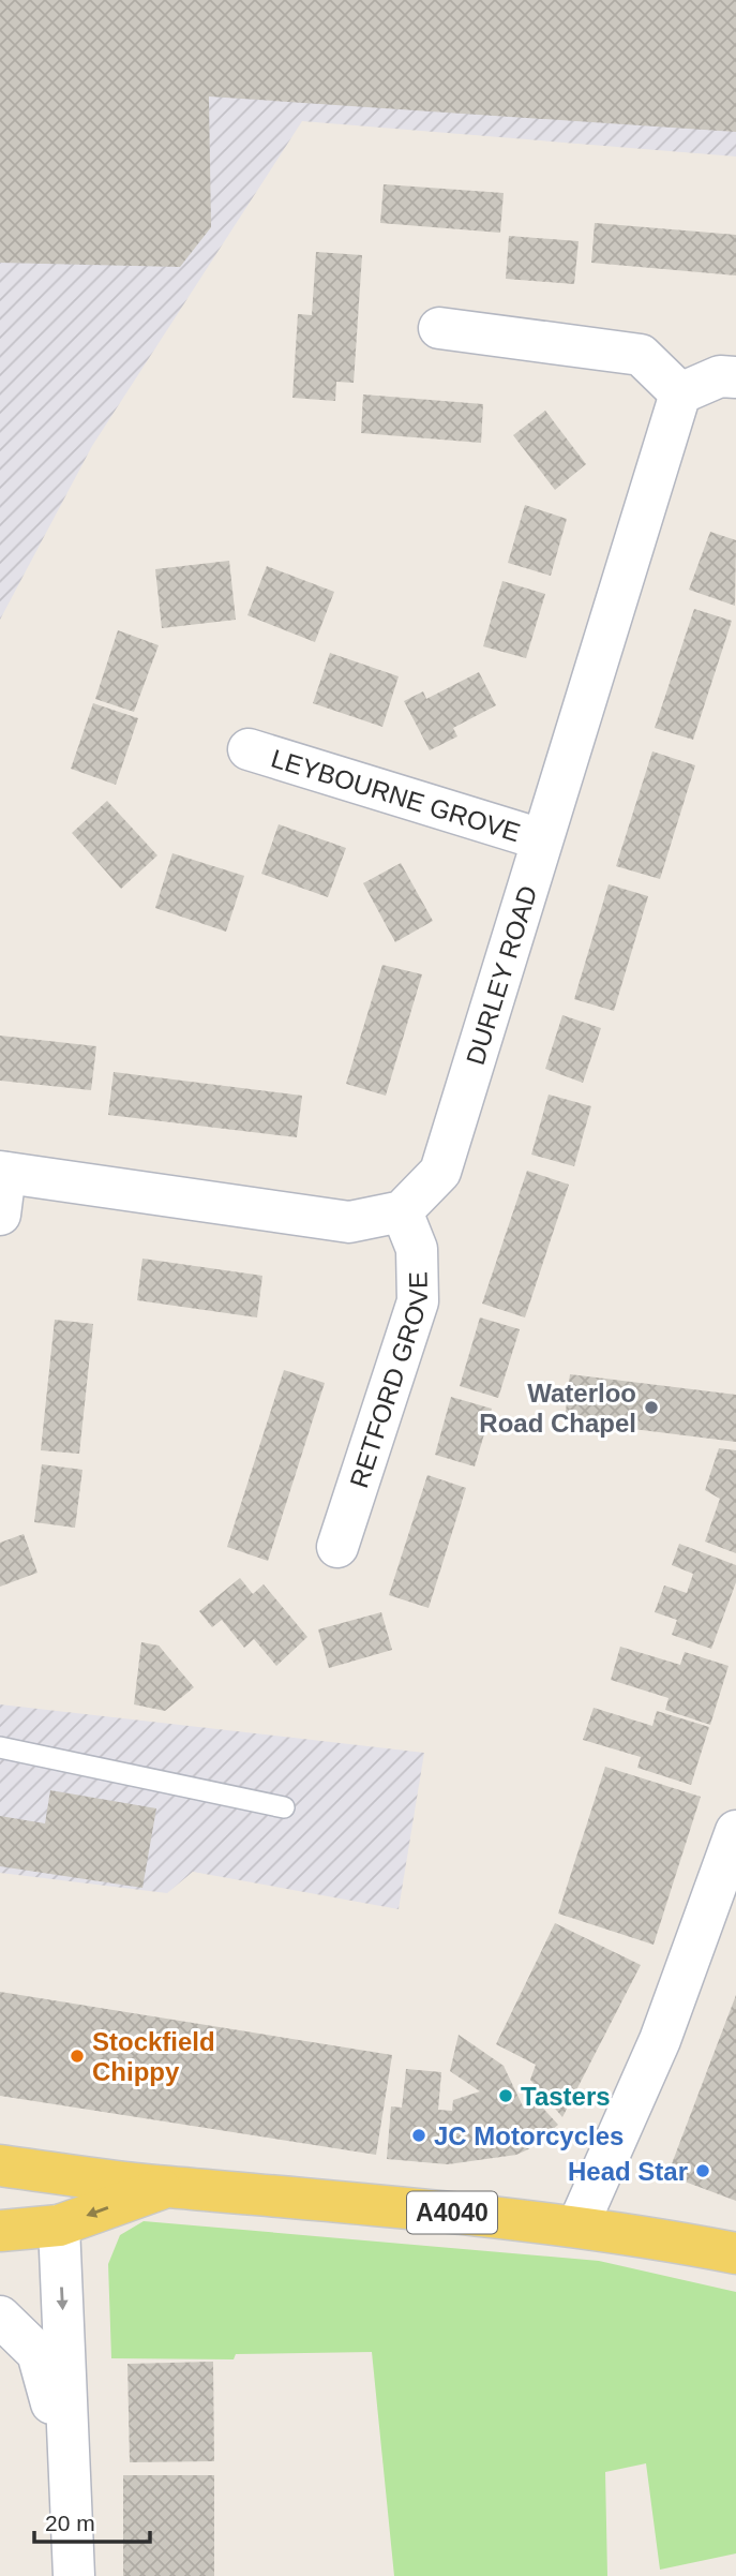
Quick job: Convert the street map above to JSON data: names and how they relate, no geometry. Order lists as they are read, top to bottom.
{
  "streets": {
    "main road": ["A4040"],
    "street": ["LEYBOURNE GROVE", "DURLEY ROAD", "RETFORD GROVE"]
  },
  "crossings": [
    ["LEYBOURNE GROVE", "DURLEY ROAD"],
    ["DURLEY ROAD", "RETFORD GROVE"]
  ],
  "places": [
    "Waterloo Road Chapel",
    "Stockfield Chippy",
    "Tasters",
    "JC Motorcycles",
    "Head Star"
  ],
  "scale_bar": "20 m"
}
